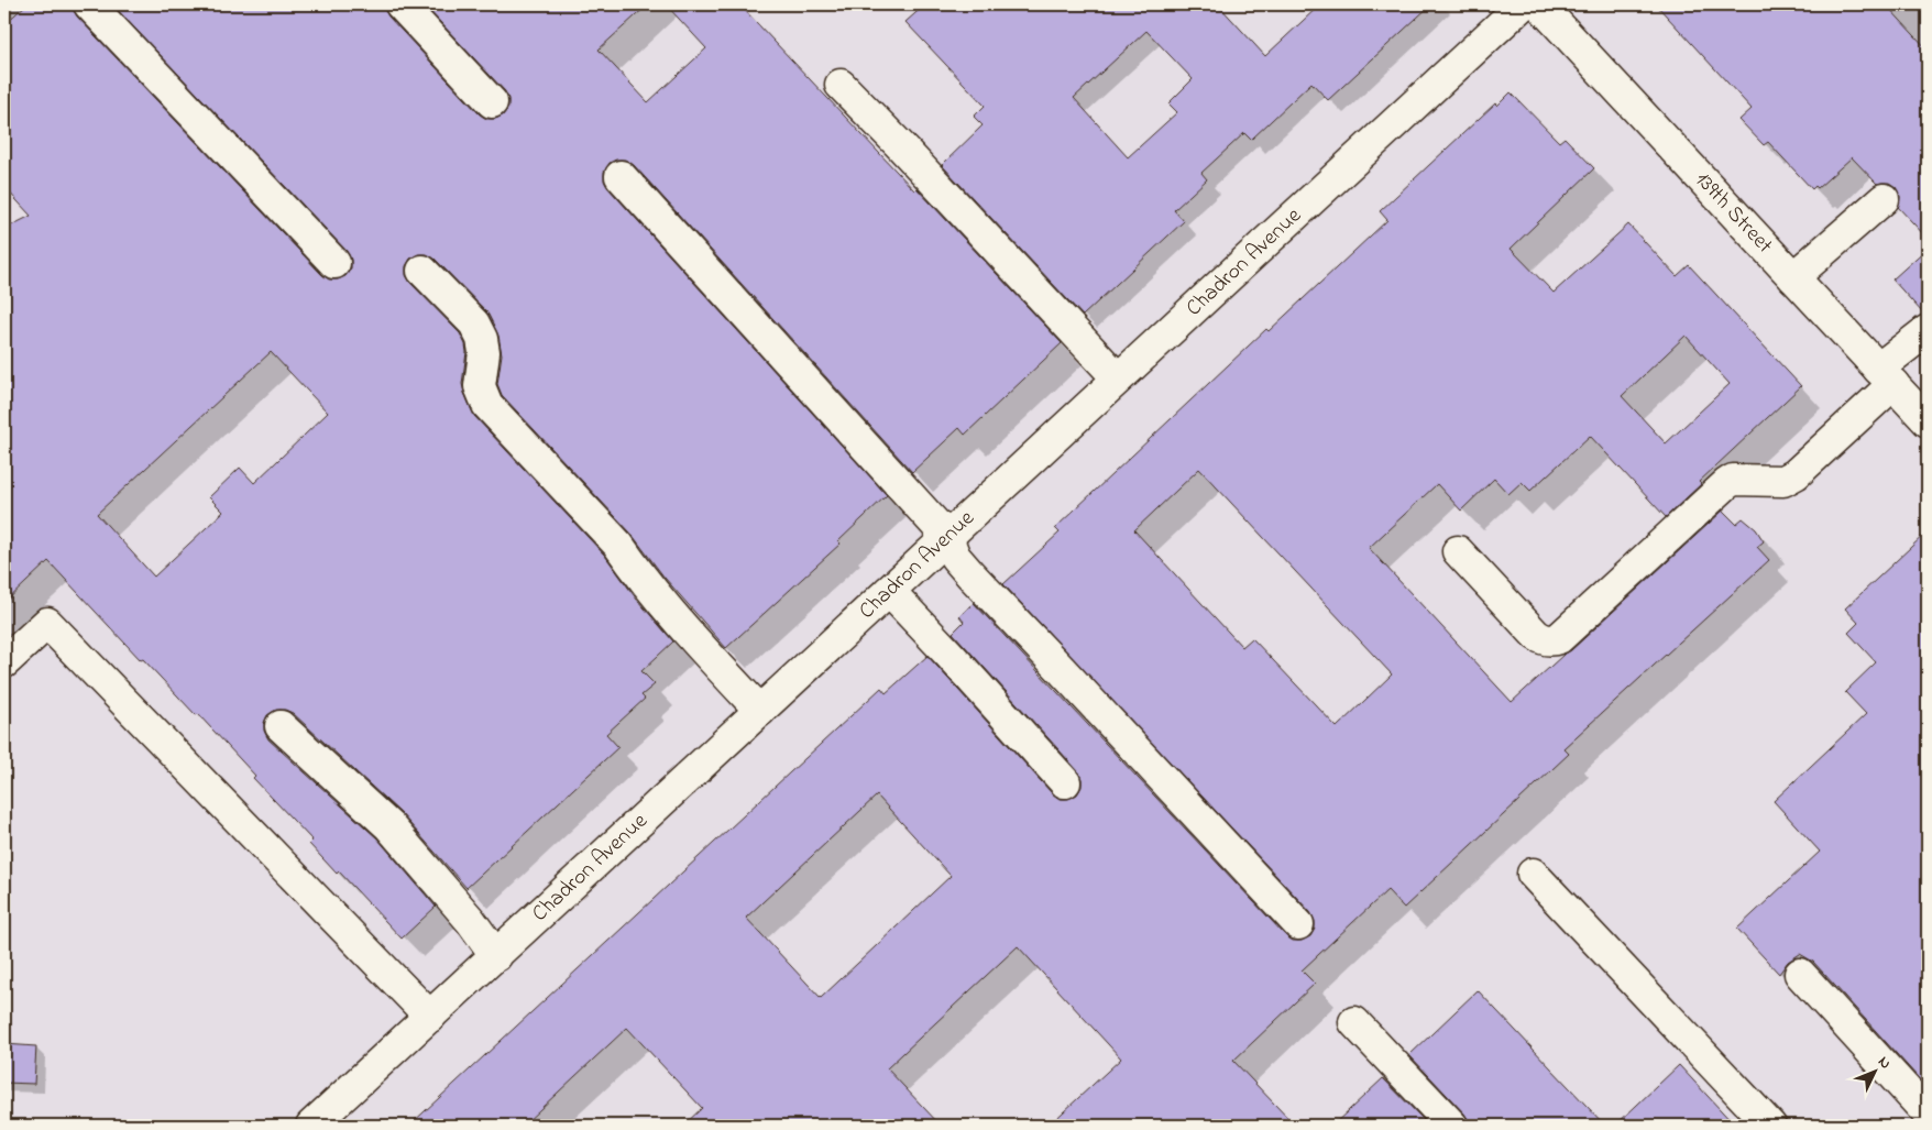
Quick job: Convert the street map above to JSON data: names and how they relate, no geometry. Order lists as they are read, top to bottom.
{
  "streets": {
    "street": ["139th Street", "Chadron Avenue"]
  },
  "north": "top right"
}
